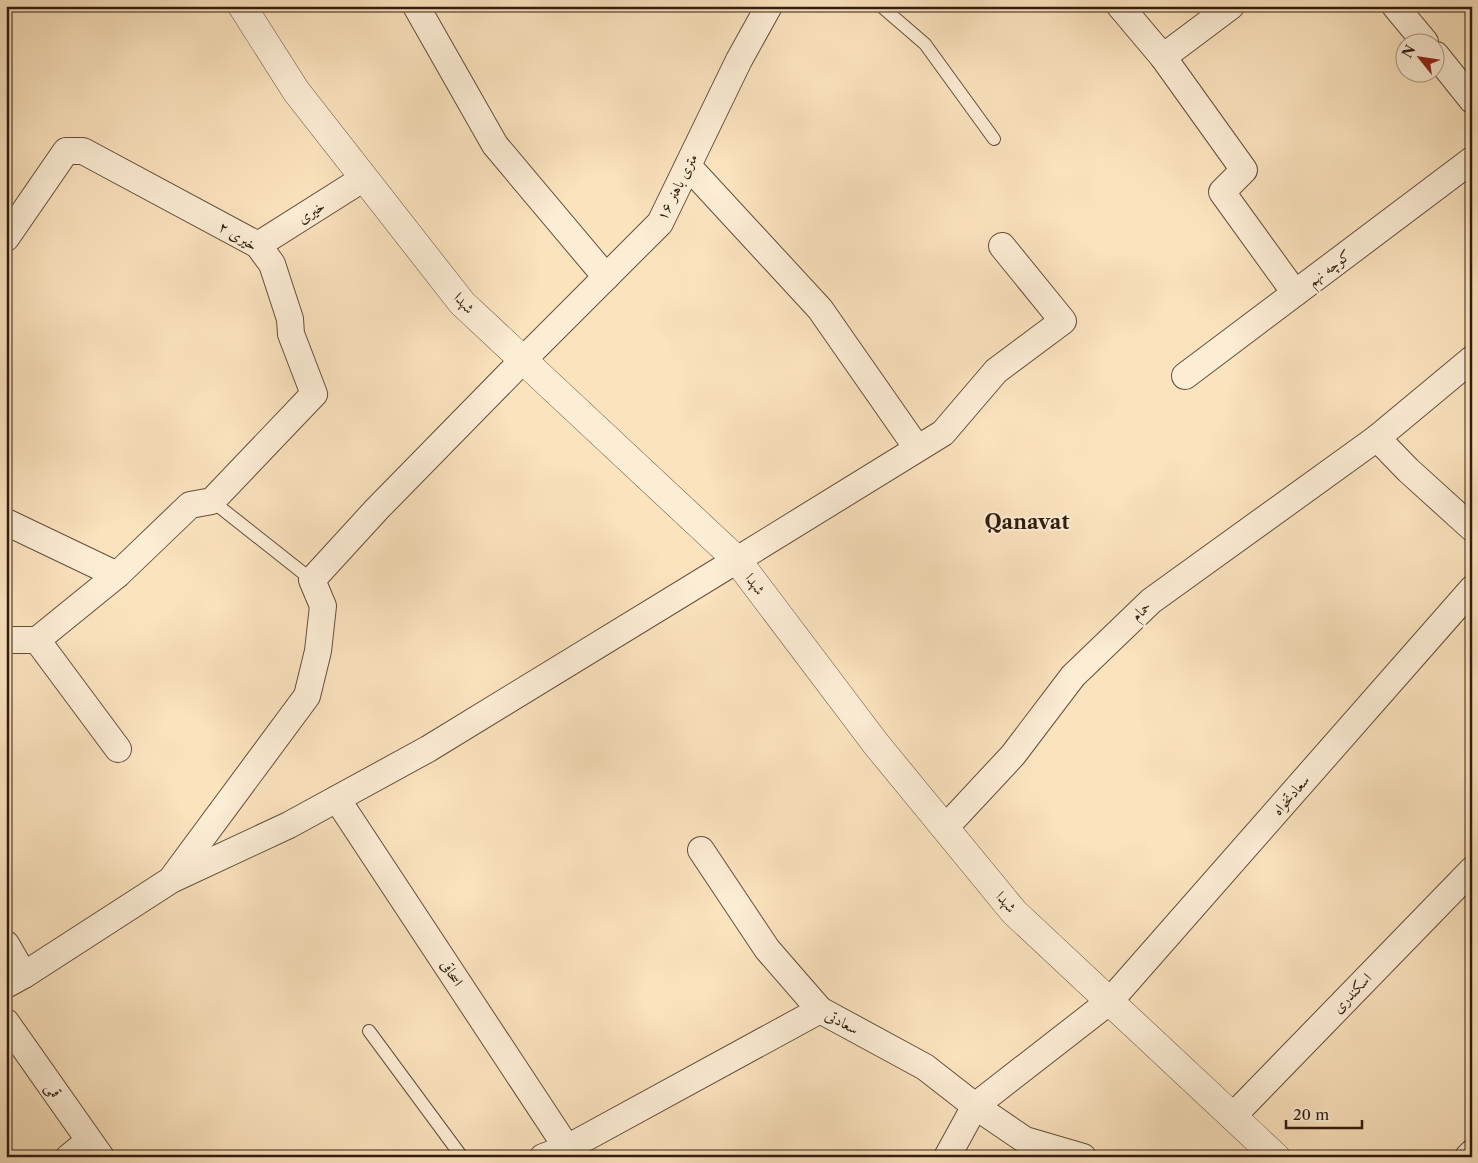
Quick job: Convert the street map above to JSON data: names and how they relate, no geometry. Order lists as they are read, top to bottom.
{
  "streets": {
    "street": [
      "۱۶ متری باهنر",
      "خیری",
      "خیری ۲",
      "کوچه نهم",
      "شهدا",
      "حمام",
      "سعادتخواه",
      "اسحاقی",
      "اسکندری",
      "سعادتی",
      "قمی"
    ]
  },
  "crossings": [
    ["۱۶ متری باهنر", "شهدا"],
    ["خیری", "خیری ۲"],
    ["خیری", "شهدا"],
    ["شهدا", "حمام"],
    ["شهدا", "سعادتخواه"],
    ["شهدا", "اسکندری"],
    ["سعادتخواه", "سعادتی"],
    ["اسحاقی", "سعادتی"]
  ],
  "districts": ["Qanavat"],
  "scale_bar": "20 m",
  "north": "top left"
}
